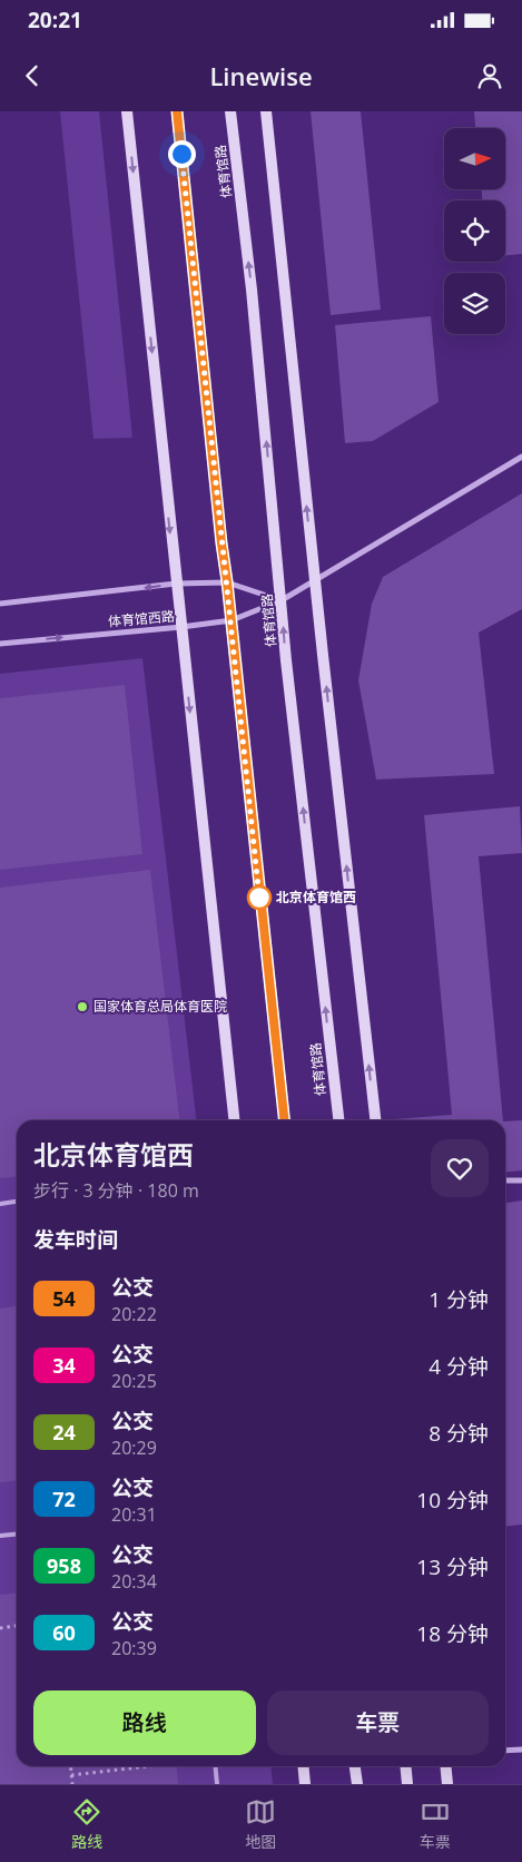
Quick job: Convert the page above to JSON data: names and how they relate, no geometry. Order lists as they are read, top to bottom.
{
  "streets": {
    "main road": ["体育馆路"],
    "street": ["体育馆西路"]
  },
  "crossings": [
    ["体育馆路", "体育馆西路"]
  ],
  "places": ["北京体育馆西", "国家体育总局体育医院"],
  "lines": ["bus line 54"],
  "north": "right",
  "page": {
    "status": "20:21",
    "header": "Linewise",
    "heading": [
      ["北京体育馆西", "步行 · 3 分钟 · 180 m"],
      "发车时间"
    ],
    "list": [
      {
        "mark": "54",
        "name": "公交",
        "note": "20:22",
        "value": "1 分钟"
      },
      {
        "mark": "34",
        "name": "公交",
        "note": "20:25",
        "value": "4 分钟"
      },
      {
        "mark": "24",
        "name": "公交",
        "note": "20:29",
        "value": "8 分钟"
      },
      {
        "mark": "72",
        "name": "公交",
        "note": "20:31",
        "value": "10 分钟"
      },
      {
        "mark": "958",
        "name": "公交",
        "note": "20:34",
        "value": "13 分钟"
      },
      {
        "mark": "60",
        "name": "公交",
        "note": "20:39",
        "value": "18 分钟"
      }
    ],
    "buttons": ["路线", "车票"],
    "tabs": ["路线", "地图", "车票"]
  }
}
